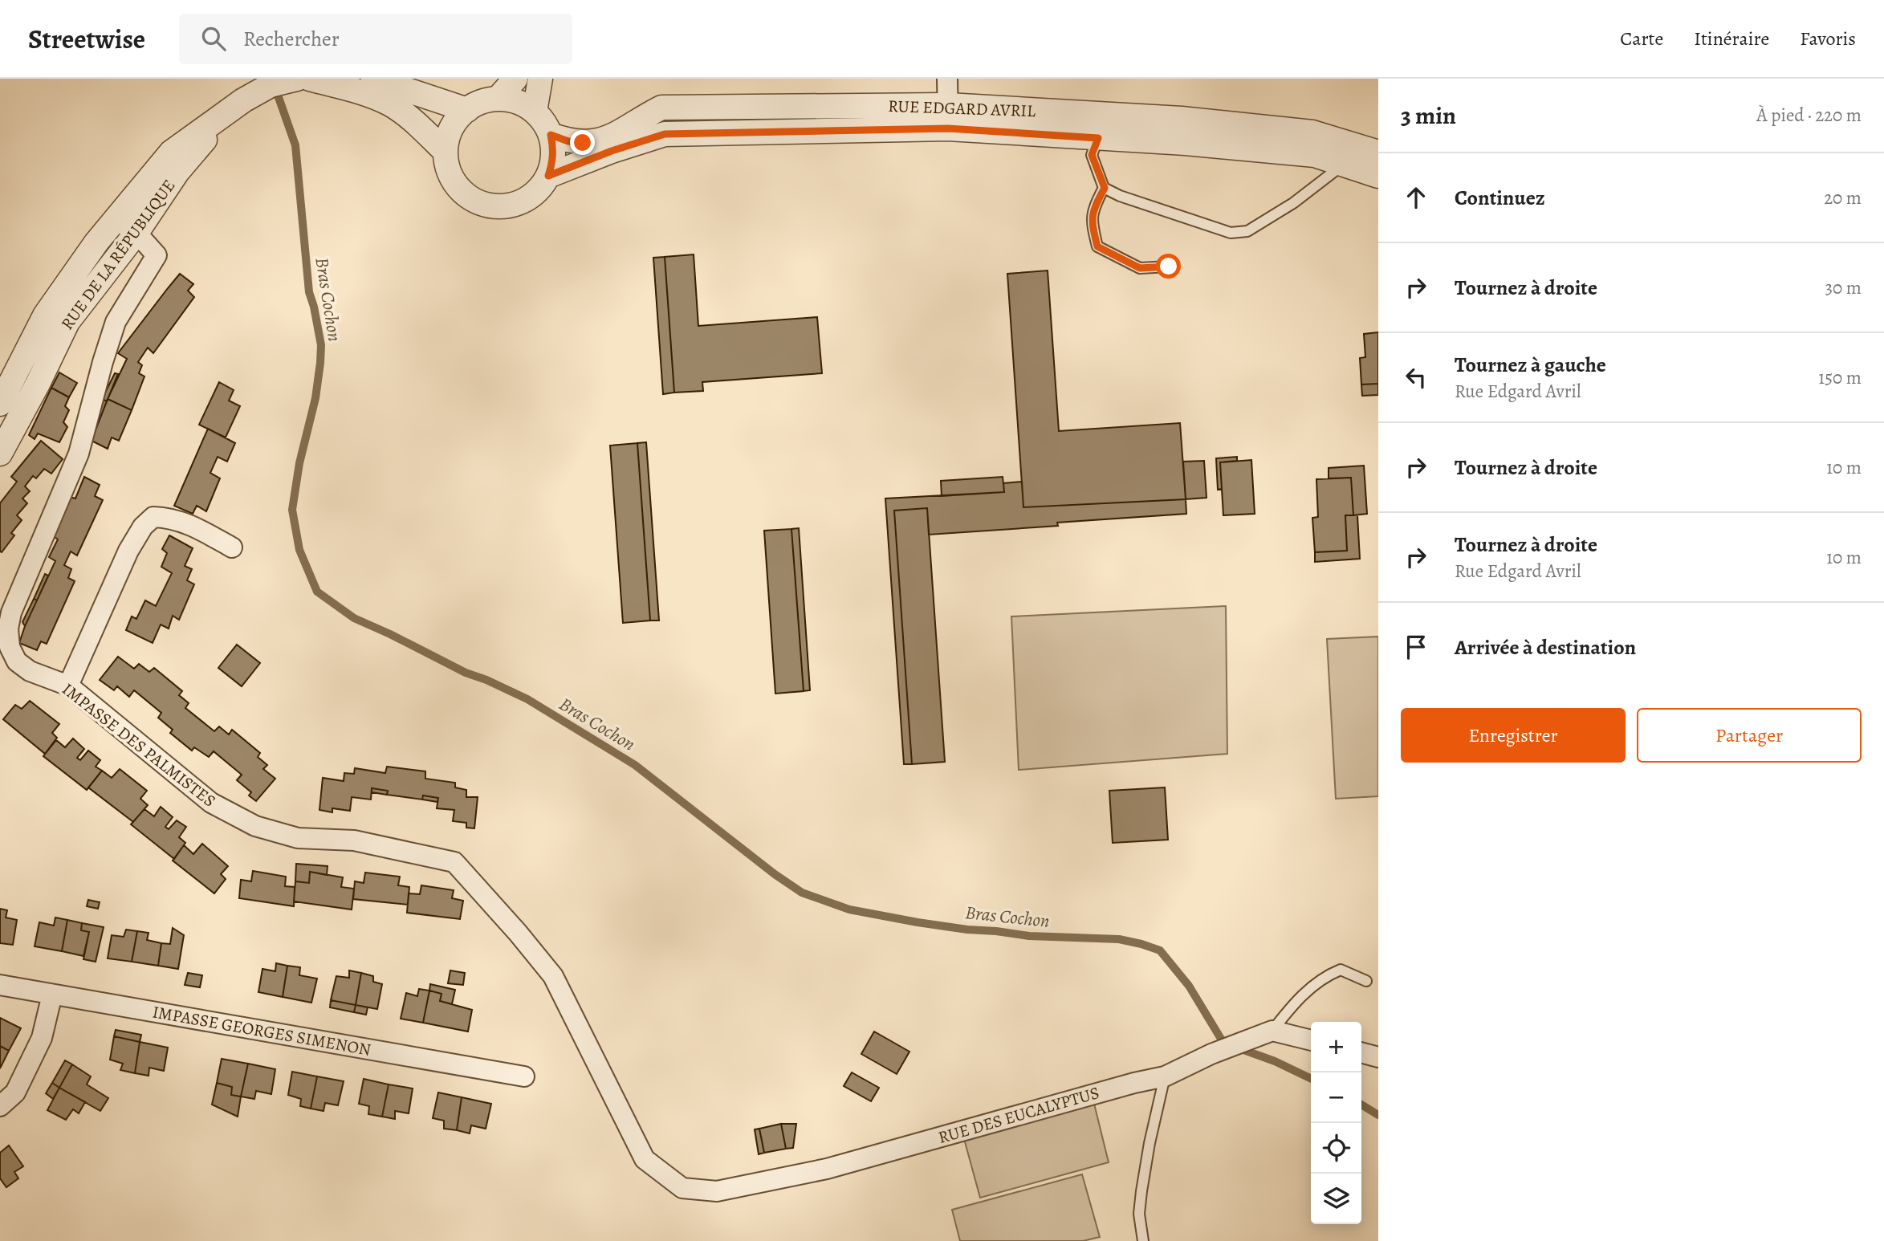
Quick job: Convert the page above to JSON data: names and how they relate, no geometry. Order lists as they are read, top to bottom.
{
  "streets": {
    "street": [
      "RUE EDGARD AVRIL",
      "RUE DE LA RÉPUBLIQUE",
      "IMPASSE DES PALMISTES",
      "IMPASSE GEORGES SIMENON",
      "RUE DES EUCALYPTUS"
    ]
  },
  "crossings": [
    ["RUE DE LA RÉPUBLIQUE", "IMPASSE DES PALMISTES"],
    ["IMPASSE DES PALMISTES", "RUE DES EUCALYPTUS"]
  ],
  "water": ["Bras Cochon"],
  "page": {
    "header": "Streetwise",
    "search": "Rechercher",
    "nav": ["Carte", "Itinéraire", "Favoris"],
    "heading": ["3 min", "À pied · 220 m"],
    "list": [
      ["Continuez", "20 m"],
      ["Tournez à droite", "30 m"],
      ["Tournez à gauche", "Rue Edgard Avril", "150 m"],
      ["Tournez à droite", "10 m"],
      ["Tournez à droite", "Rue Edgard Avril", "10 m"],
      "Arrivée à destination"
    ],
    "buttons": ["Enregistrer", "Partager"],
    "map_buttons": ["+", "−"]
  }
}
